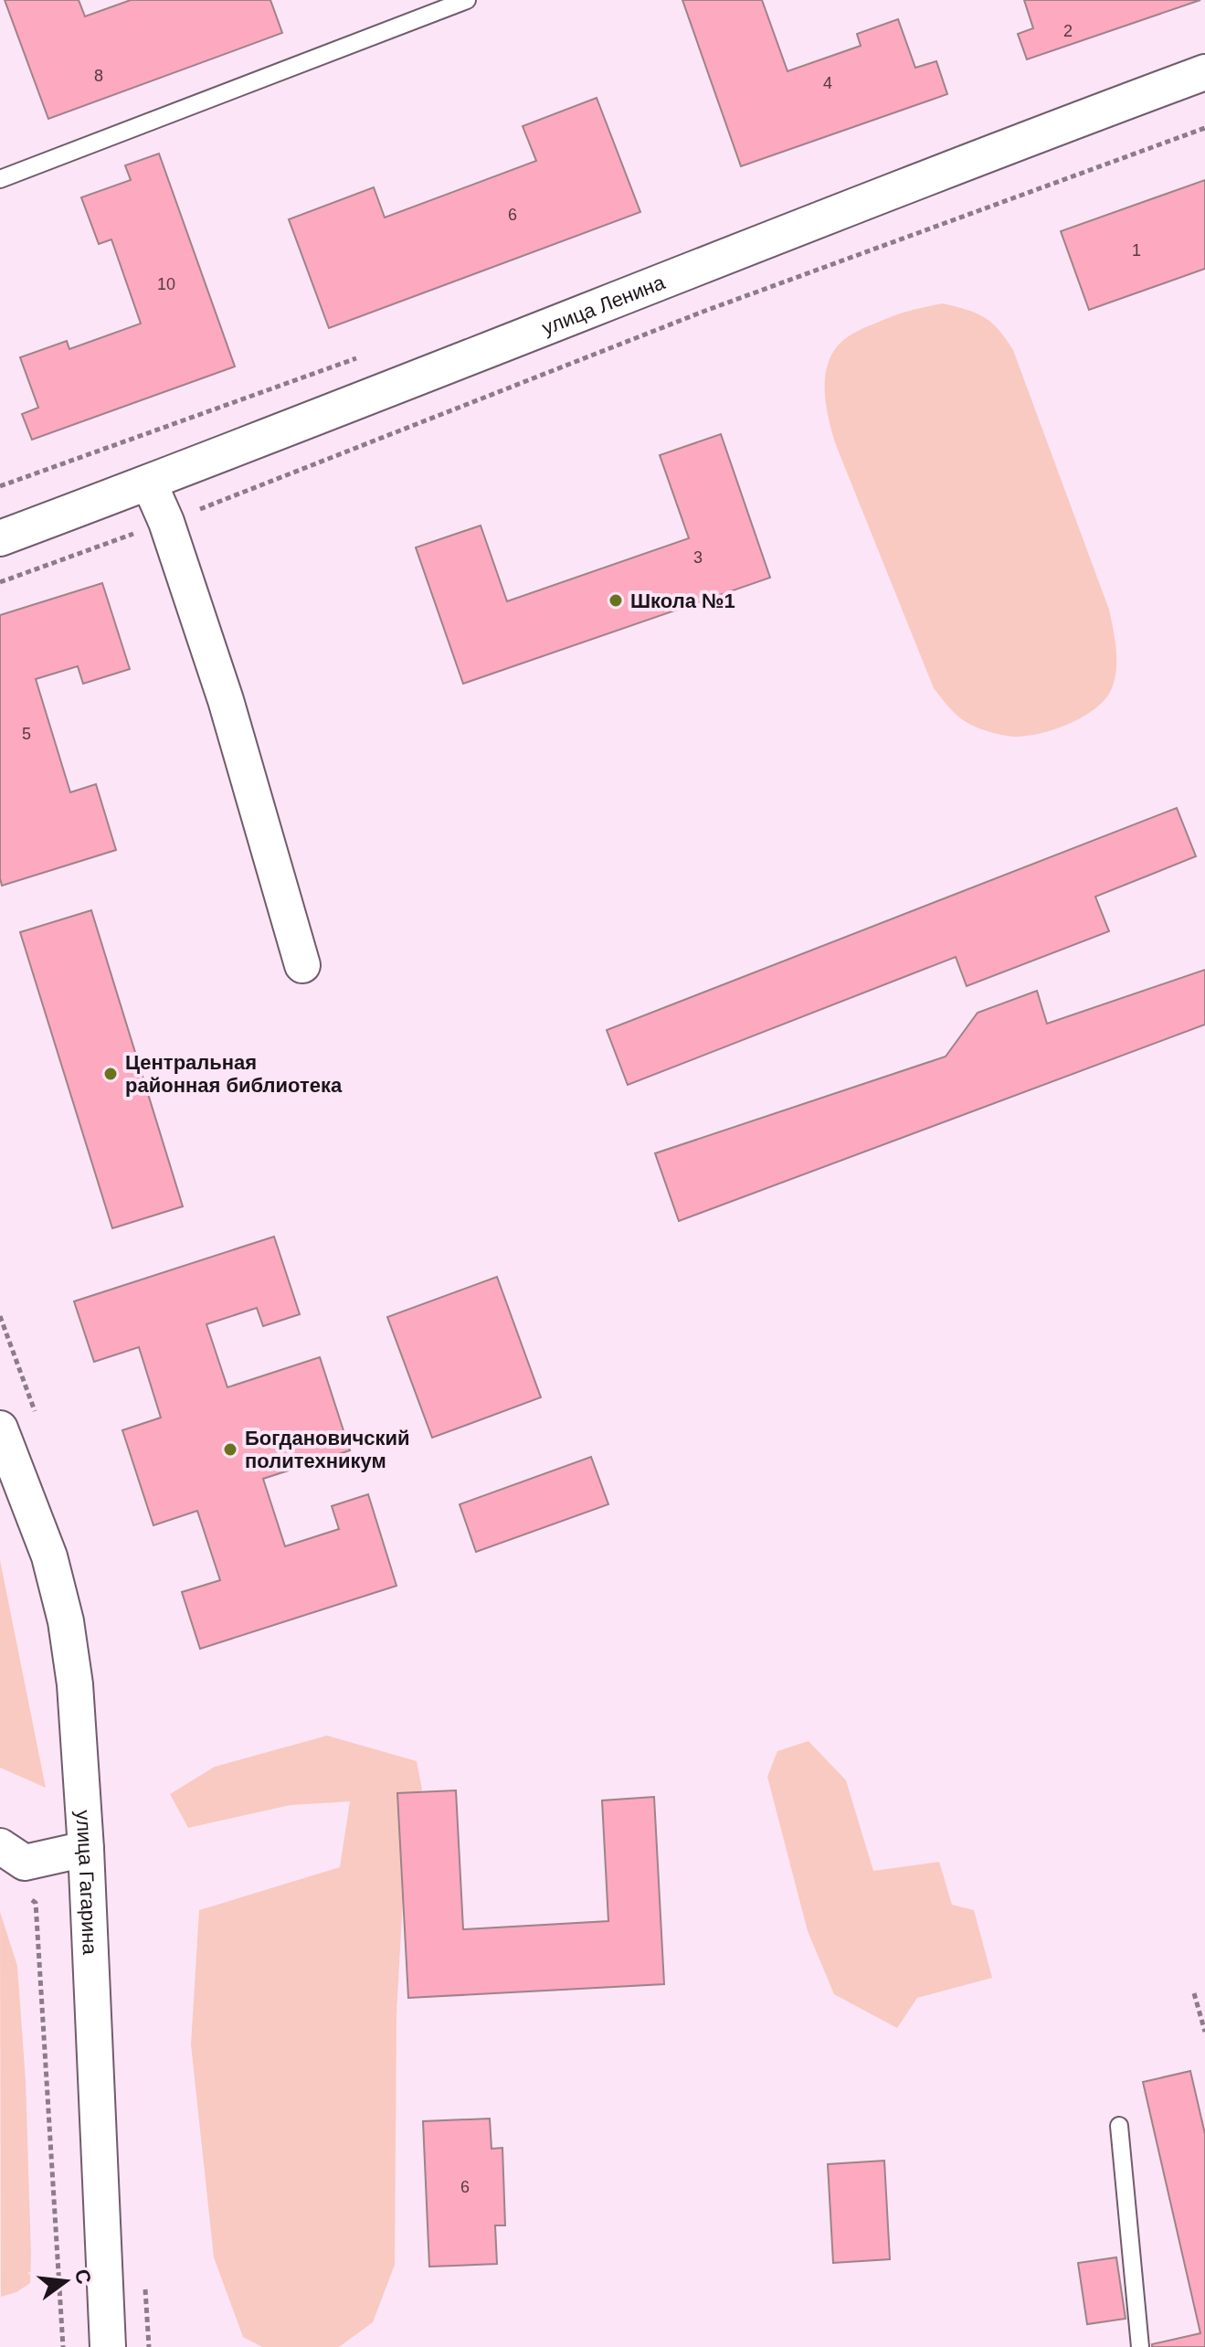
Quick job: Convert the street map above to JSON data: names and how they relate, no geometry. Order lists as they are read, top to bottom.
{
  "streets": {
    "street": ["улица Ленина", "улица Гагарина"]
  },
  "places": ["Школа №1", "Центральная районная библиотека", "Богдановичский политехникум"],
  "house_numbers": [
    "2",
    "8",
    "4",
    "6",
    "1",
    "10",
    "3",
    "5",
    "6"
  ],
  "north": "right"
}
